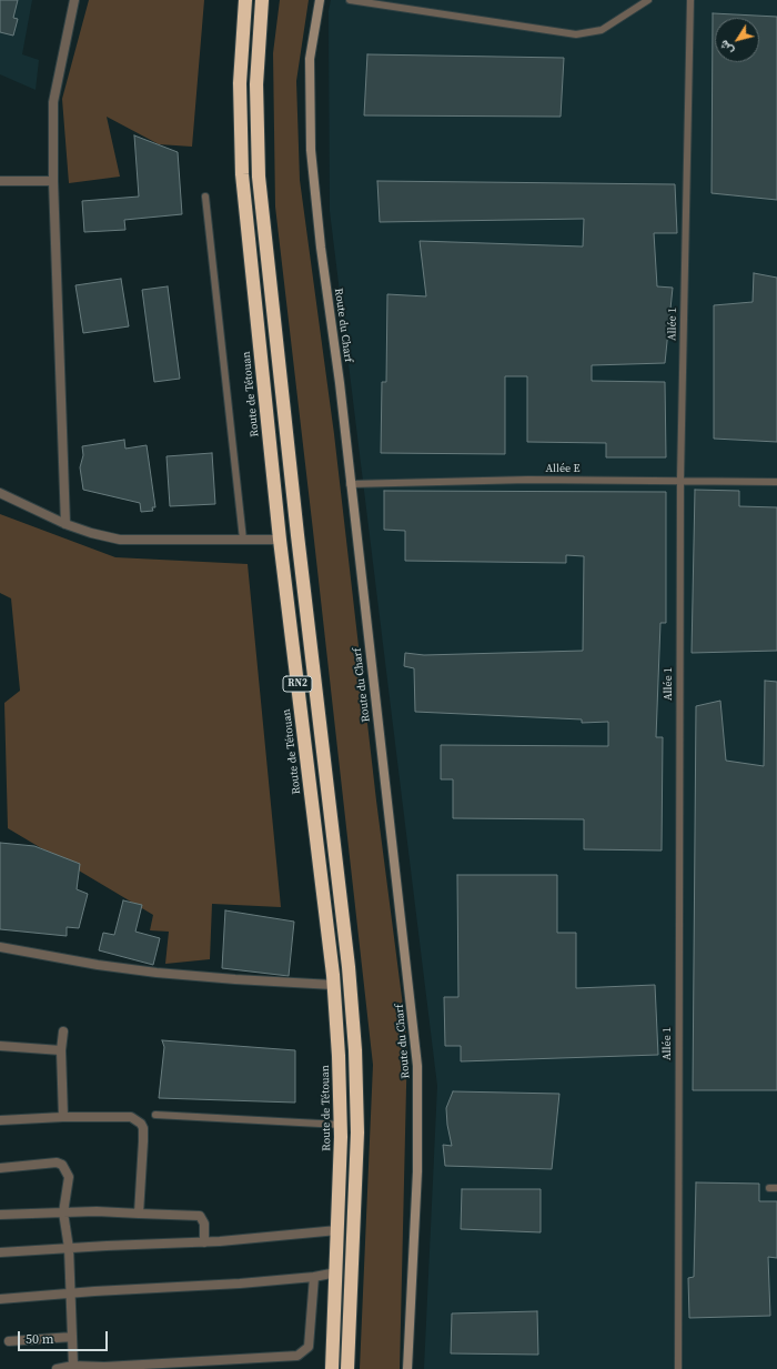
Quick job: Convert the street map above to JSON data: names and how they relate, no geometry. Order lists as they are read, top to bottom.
{
  "streets": {
    "highway": ["Route de Tétouan", "RN2"],
    "street": ["Route du Charf"],
    "lane": ["Allée 1", "Allée E"]
  },
  "crossings": [
    ["Allée 1", "Allée E"],
    ["Route du Charf", "Allée E"]
  ],
  "scale_bar": "50 m",
  "north": "bottom left"
}
